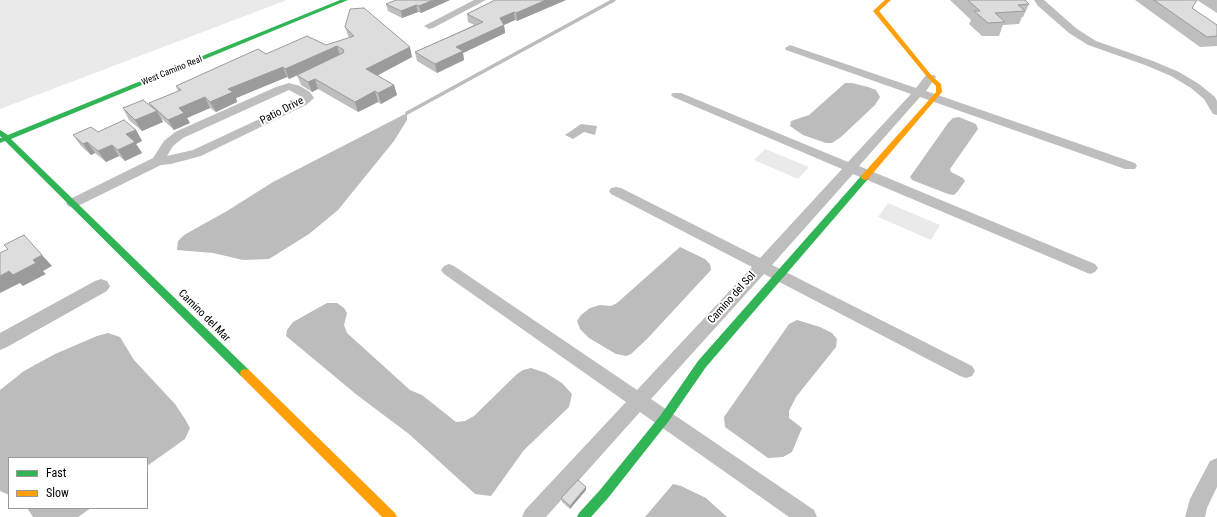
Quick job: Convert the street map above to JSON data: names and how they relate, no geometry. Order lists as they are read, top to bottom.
{
  "streets": {
    "street": [
      "West Camino Real",
      "Patio Drive",
      "Camino del Sol",
      "Camino del Mar"
    ]
  },
  "crossings": [
    ["West Camino Real", "Camino del Mar"],
    ["Patio Drive", "Camino del Mar"]
  ],
  "legend": ["Fast", "Slow"]
}
